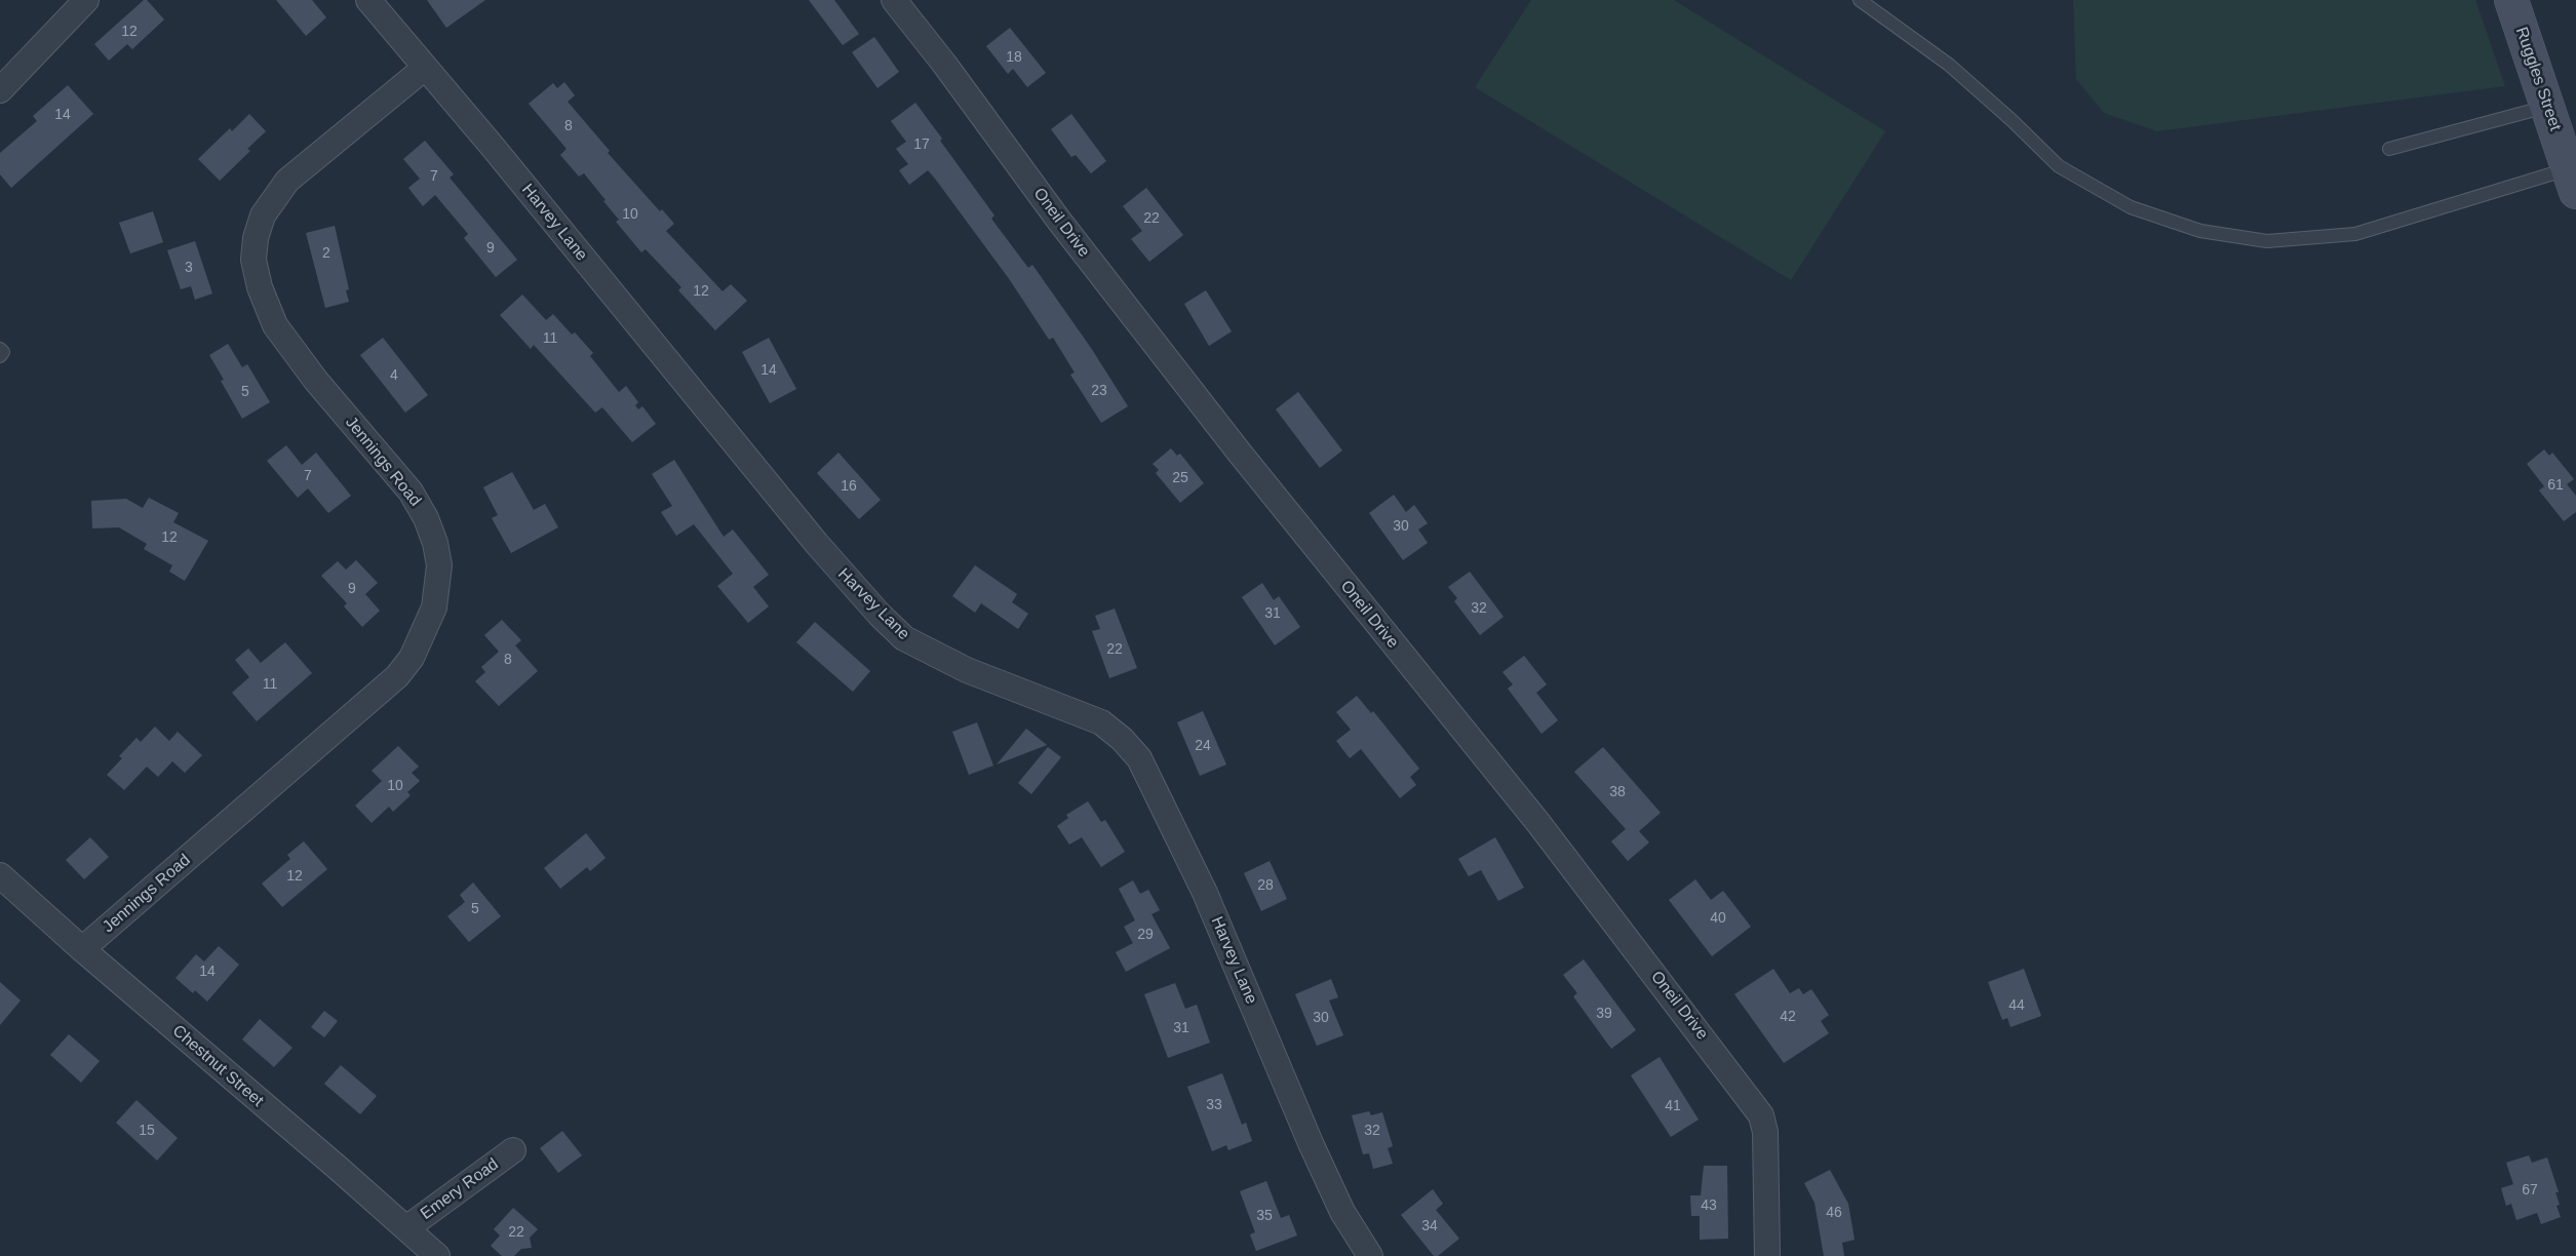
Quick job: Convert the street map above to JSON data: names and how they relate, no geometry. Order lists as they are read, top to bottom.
{
  "streets": {
    "street": [
      "Ruggles Street",
      "Harvey Lane",
      "Oneil Drive",
      "Jennings Road",
      "Chestnut Street",
      "Emery Road"
    ]
  },
  "crossings": [
    ["Harvey Lane", "Jennings Road"],
    ["Jennings Road", "Chestnut Street"],
    ["Chestnut Street", "Emery Road"]
  ],
  "house_numbers": [
    "12",
    "18",
    "14",
    "8",
    "17",
    "7",
    "10",
    "22",
    "9",
    "2",
    "3",
    "12",
    "11",
    "14",
    "4",
    "23",
    "5",
    "7",
    "25",
    "61",
    "16",
    "30",
    "12",
    "9",
    "32",
    "31",
    "22",
    "8",
    "11",
    "24",
    "10",
    "38",
    "12",
    "28",
    "5",
    "40",
    "29",
    "14",
    "44",
    "39",
    "42",
    "30",
    "31",
    "33",
    "41",
    "15",
    "32",
    "67",
    "43",
    "46",
    "35",
    "34",
    "22"
  ]
}
